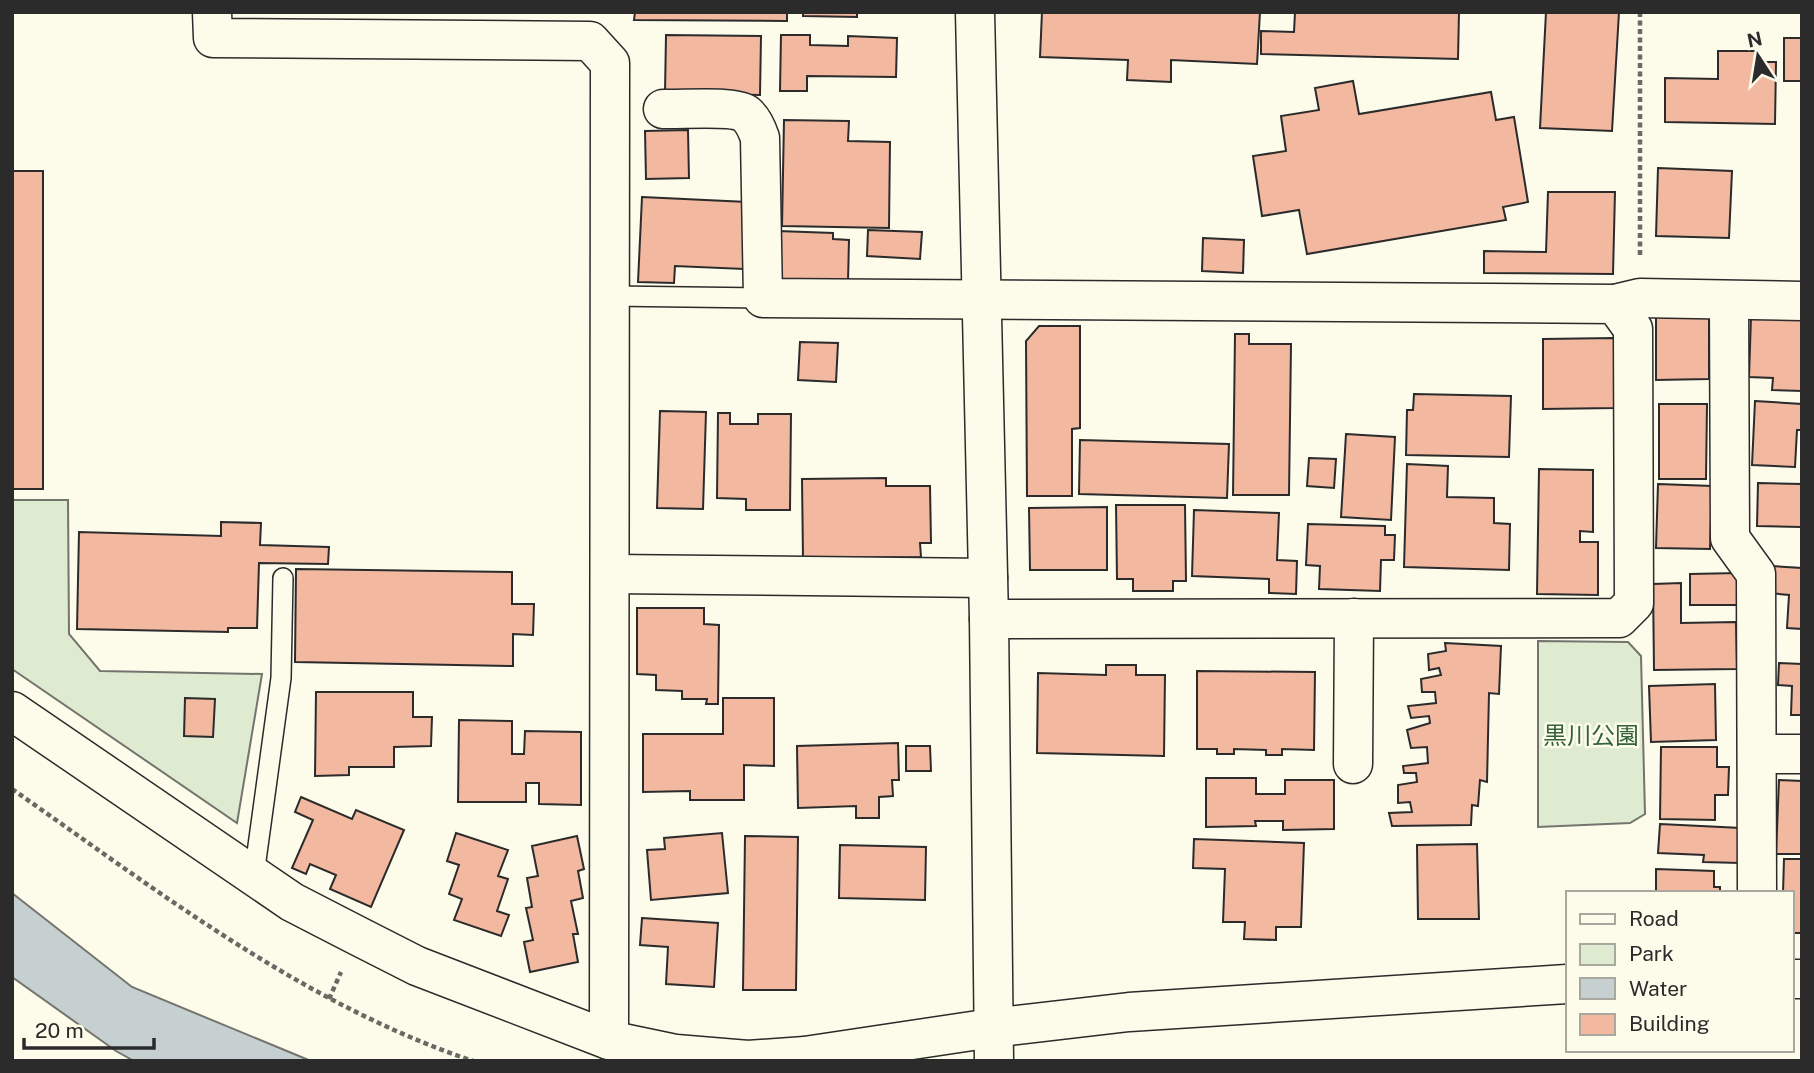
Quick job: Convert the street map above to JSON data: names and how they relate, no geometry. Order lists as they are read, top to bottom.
{
  "parks": ["黒川公園"],
  "legend": [
    "Road",
    "Park",
    "Water",
    "Building"
  ],
  "scale_bar": "20 m",
  "north": "top"
}
